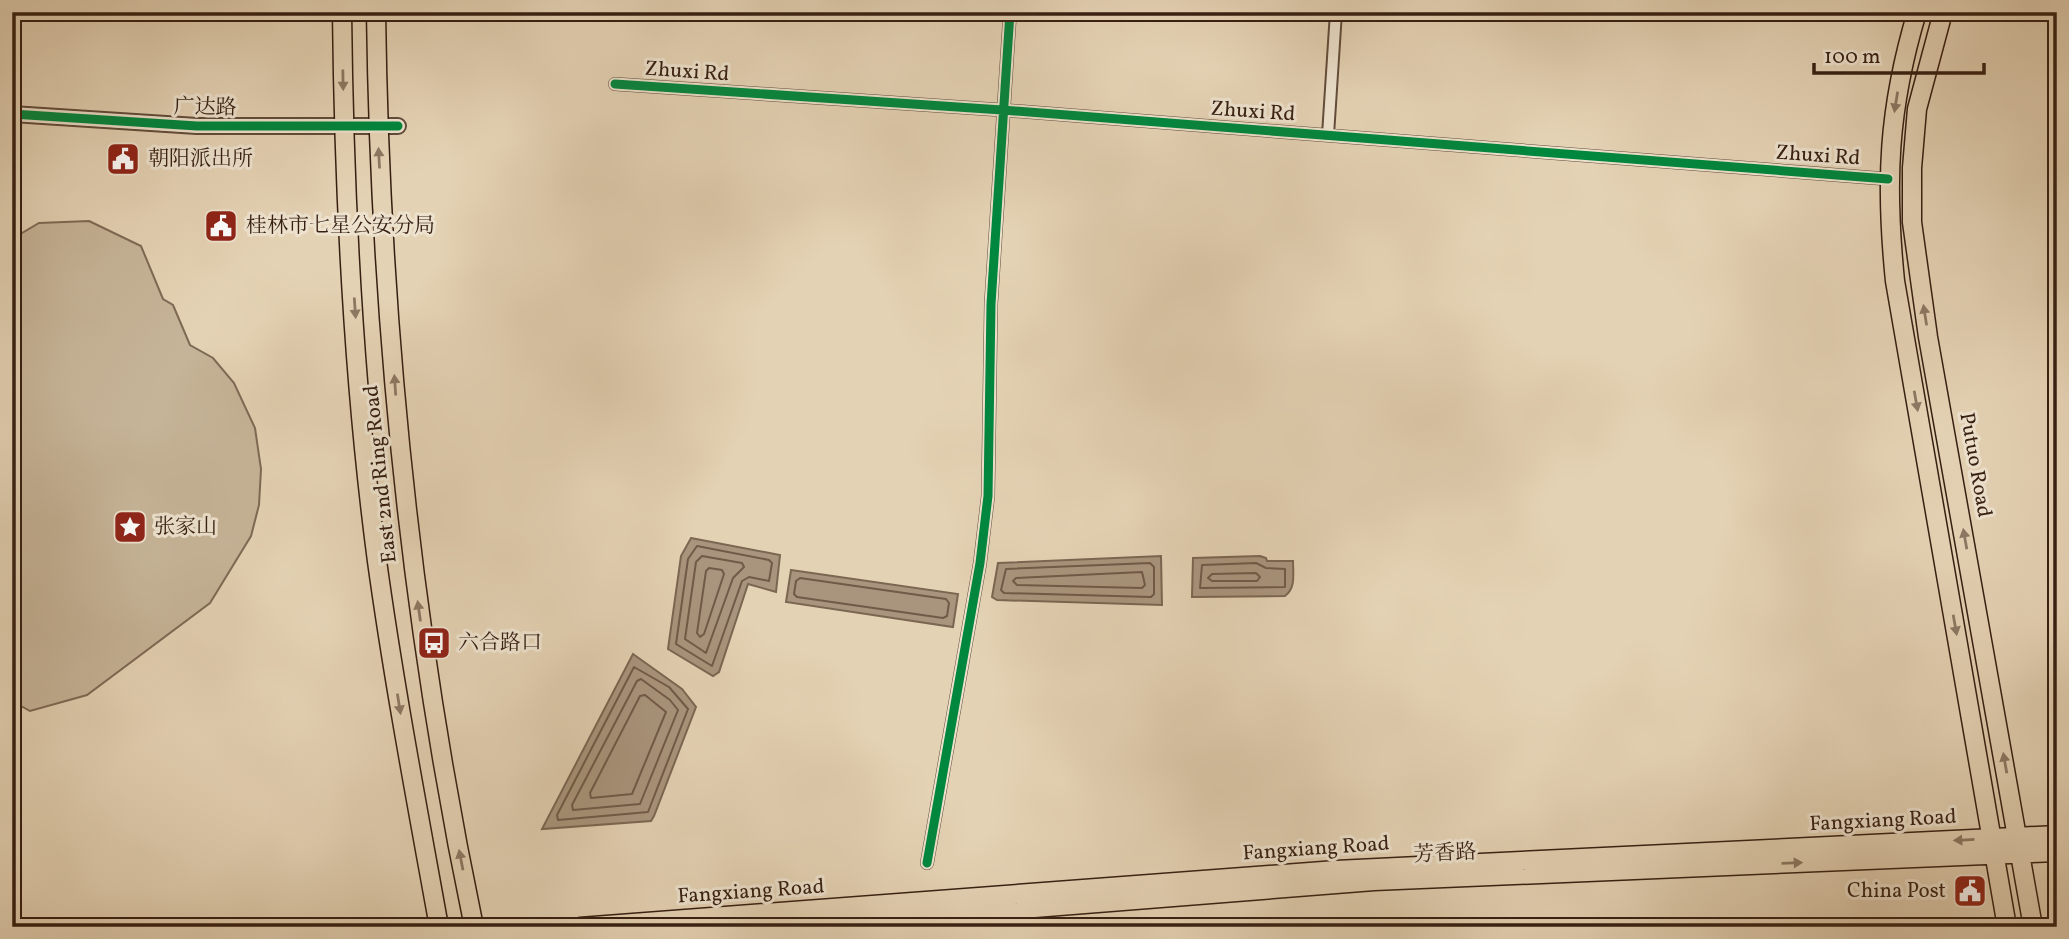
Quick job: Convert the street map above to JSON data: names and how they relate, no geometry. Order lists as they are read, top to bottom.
{
  "streets": {
    "main road": [
      "Putuo Road",
      "East 2nd Ring Road",
      "Fangxiang Road",
      "芳香路"
    ],
    "street": ["Zhuxi Rd", "广达路"]
  },
  "crossings": [
    ["广达路", "East 2nd Ring Road"],
    ["Putuo Road", "Fangxiang Road"],
    ["Fangxiang Road", "芳香路"]
  ],
  "one_way": ["Fangxiang Road", "芳香路"],
  "places": {
    "public building": ["朝阳派出所", "桂林市七星公安分局", "China Post"],
    "place": ["张家山"],
    "bus stop": ["六合路口"]
  },
  "scale_bar": "100 m"
}
